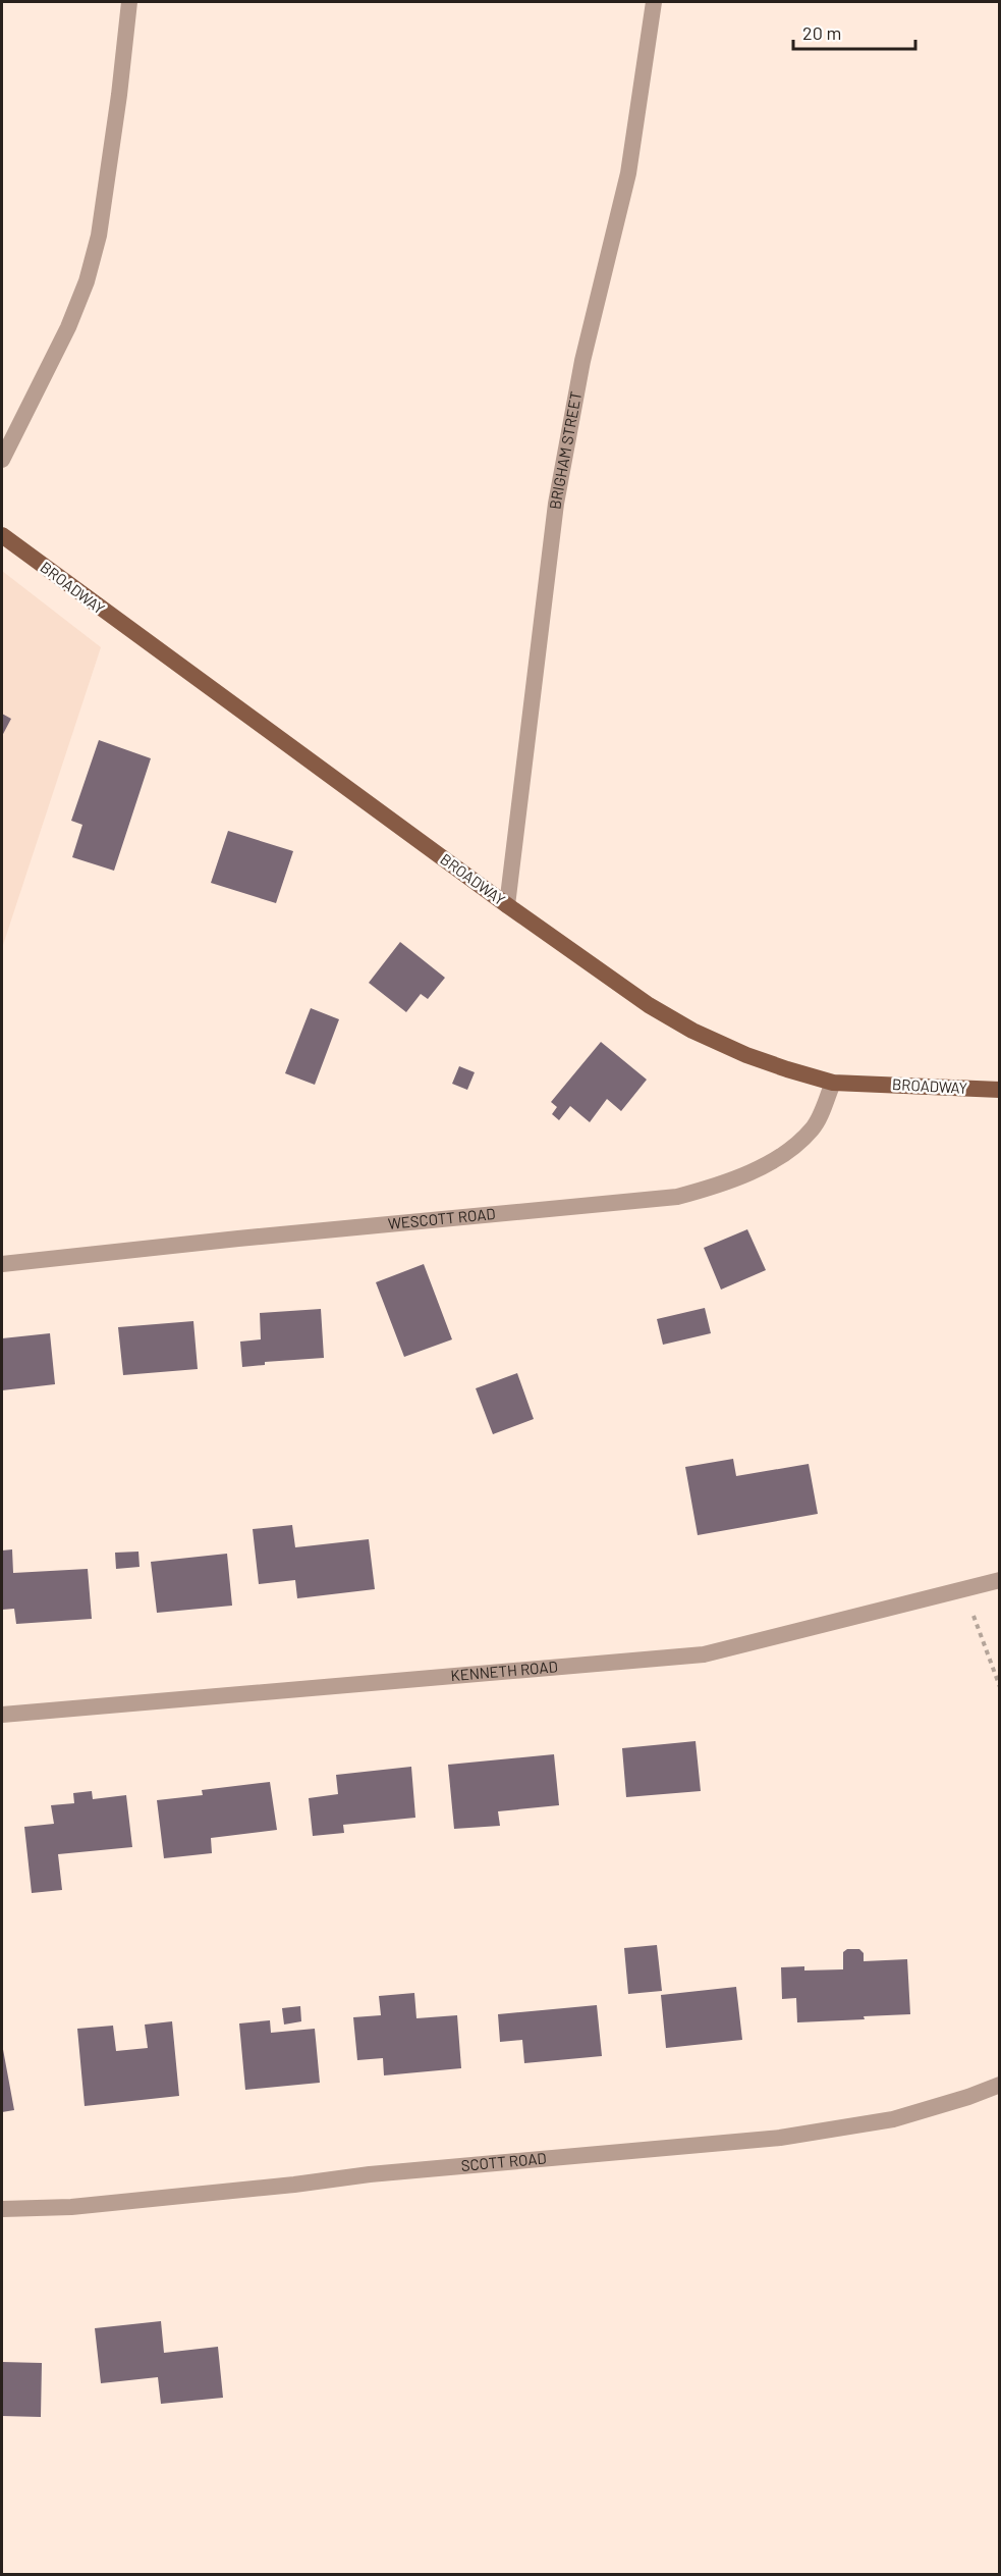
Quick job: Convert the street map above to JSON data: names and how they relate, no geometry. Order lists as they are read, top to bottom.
{
  "streets": {
    "main road": ["BROADWAY"],
    "street": [
      "BRIGHAM STREET",
      "WESCOTT ROAD",
      "KENNETH ROAD",
      "SCOTT ROAD"
    ]
  },
  "crossings": [
    ["BRIGHAM STREET", "BROADWAY"],
    ["BROADWAY", "WESCOTT ROAD"]
  ],
  "scale_bar": "20 m"
}
